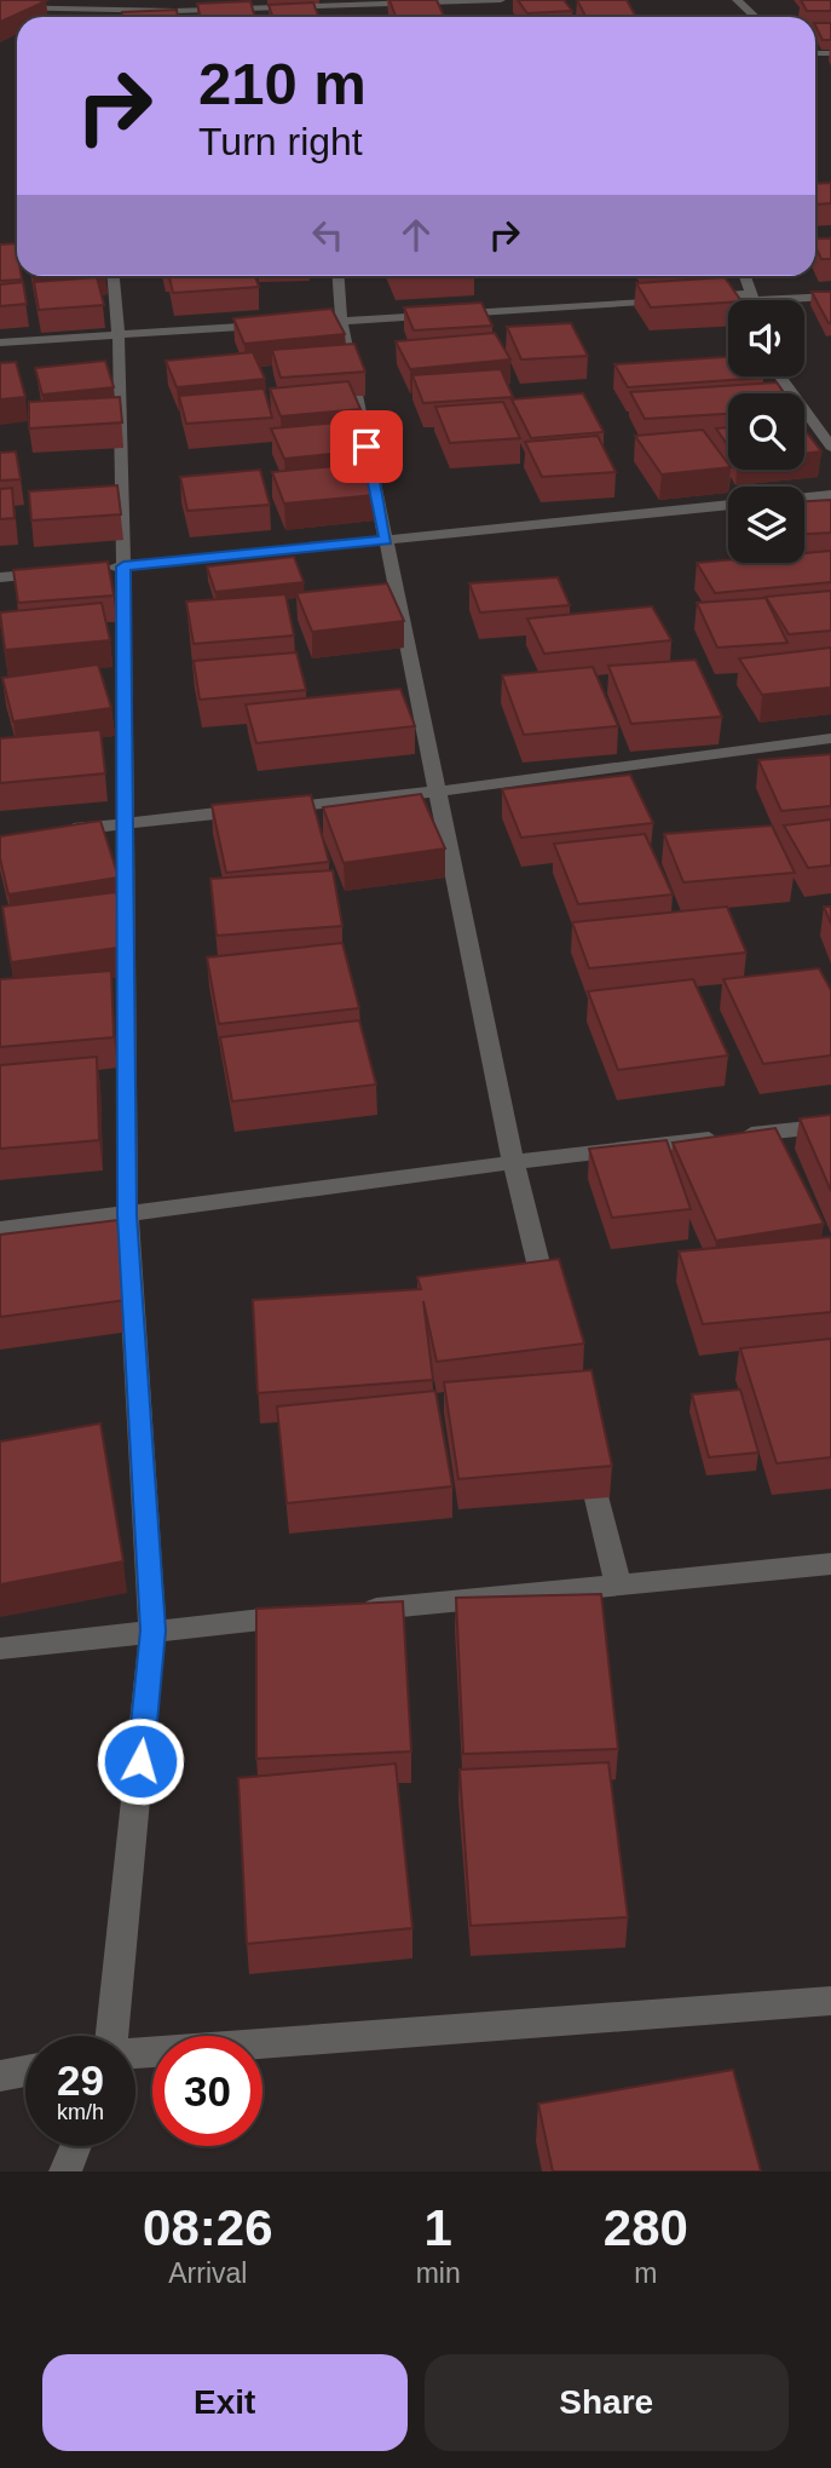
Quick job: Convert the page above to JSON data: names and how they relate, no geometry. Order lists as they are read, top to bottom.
{
  "page": {
    "turn": ["210 m", "Turn right"],
    "speed": "29 km/h",
    "limit": "30",
    "eta": [
      "08:26",
      "Arrival",
      "1",
      "min",
      "280",
      "m"
    ],
    "buttons": ["Exit", "Share"]
  }
}
